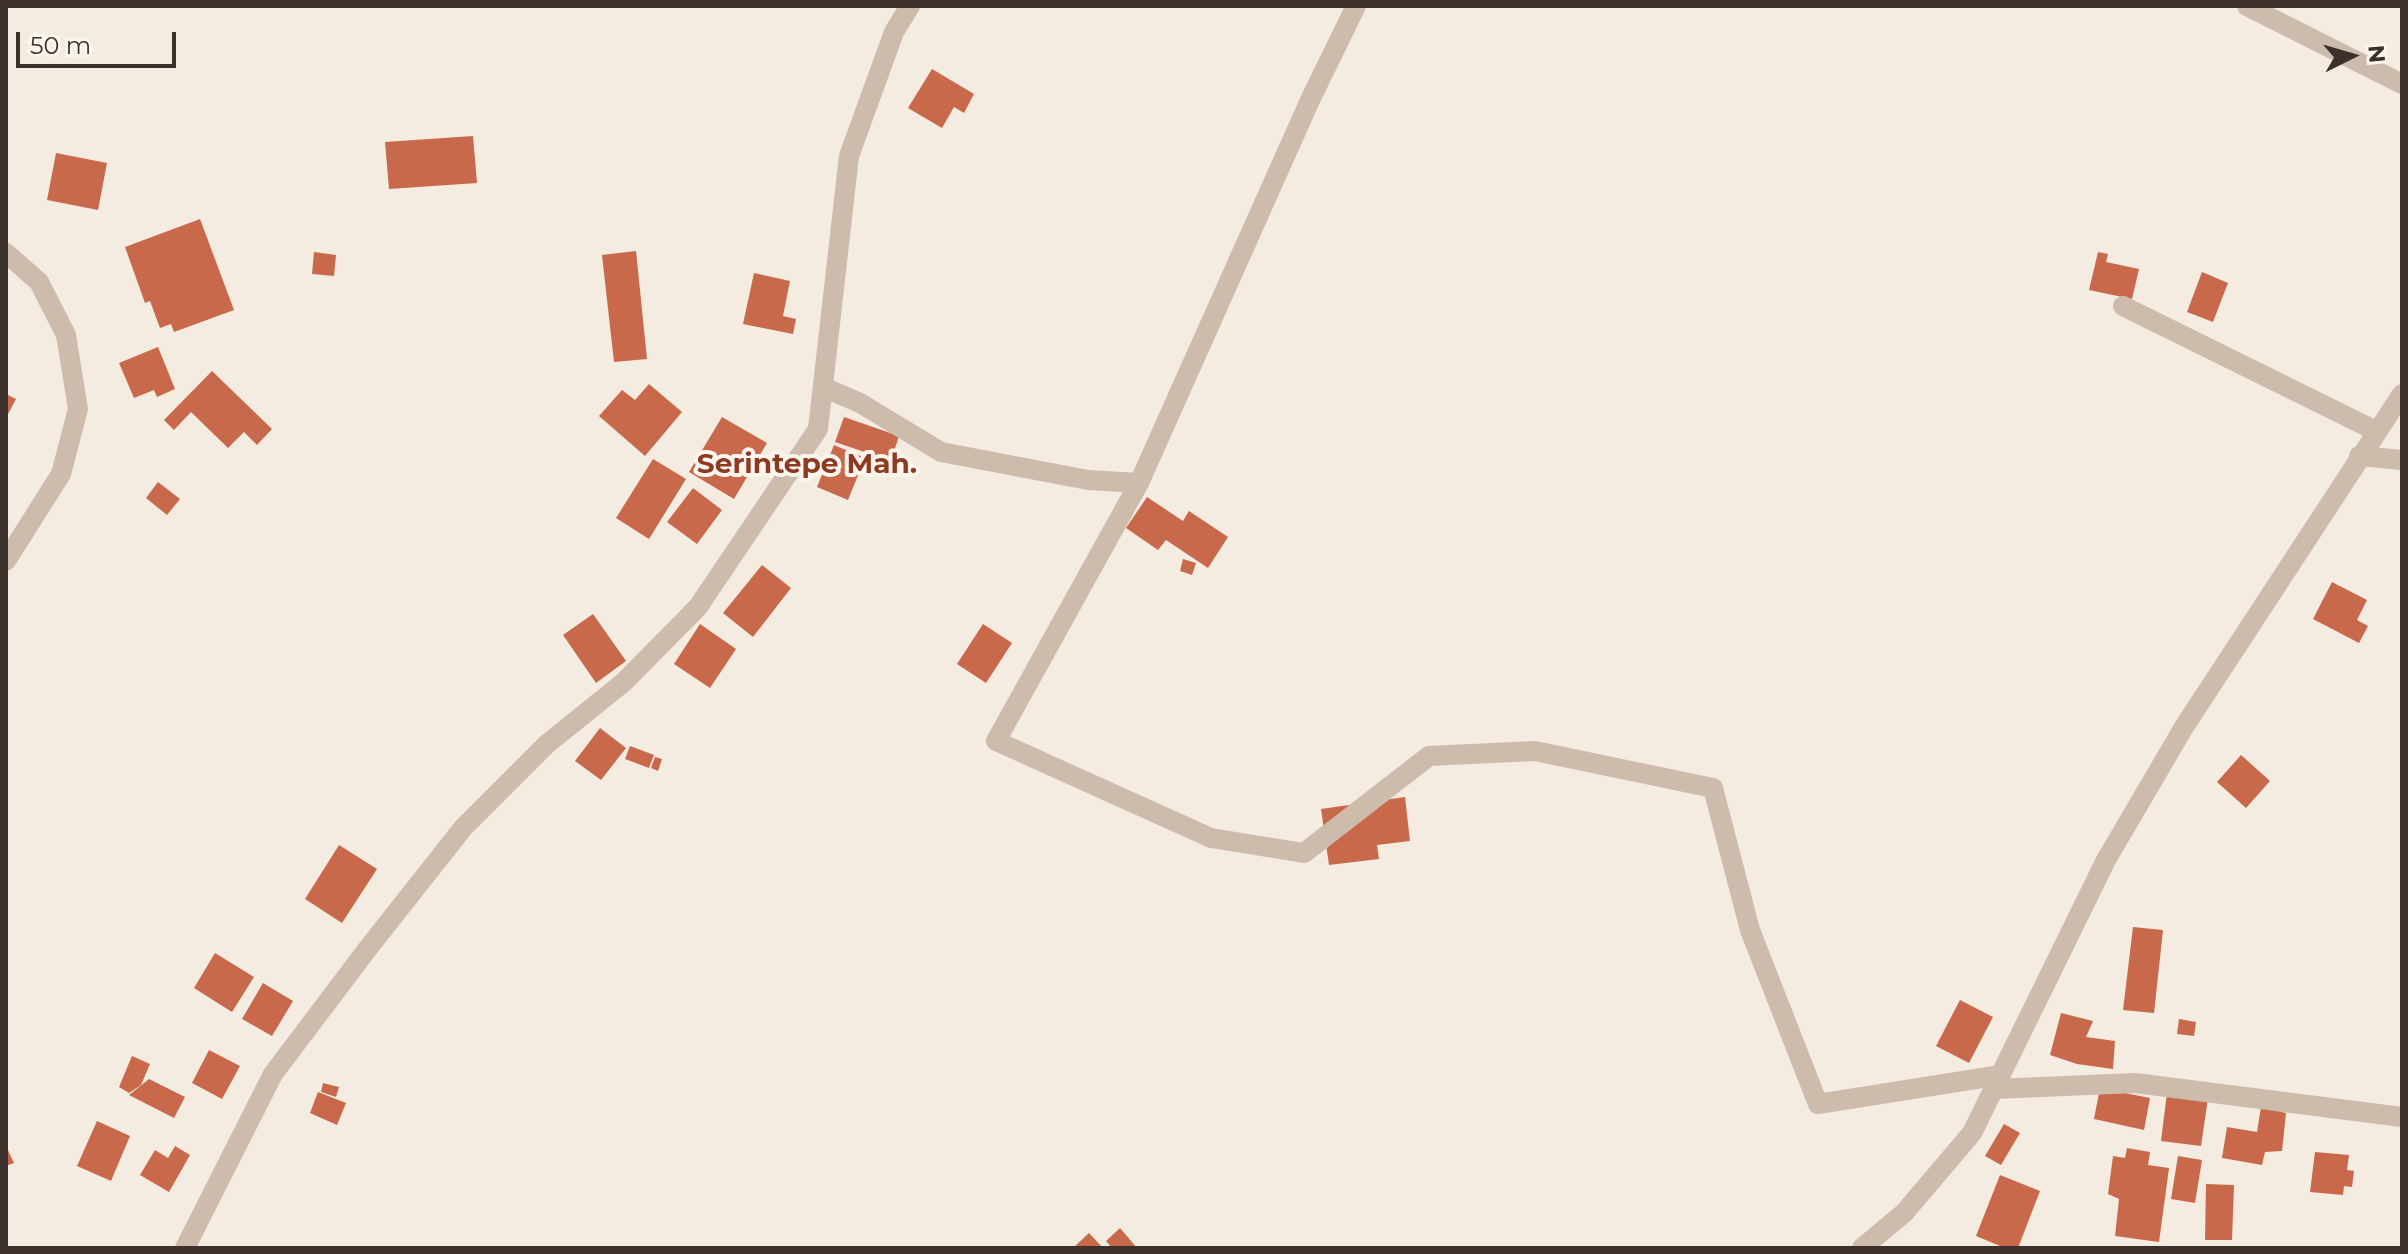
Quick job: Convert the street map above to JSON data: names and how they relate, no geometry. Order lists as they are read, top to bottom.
{
  "districts": ["Serintepe Mah."],
  "scale_bar": "50 m",
  "north": "right"
}
